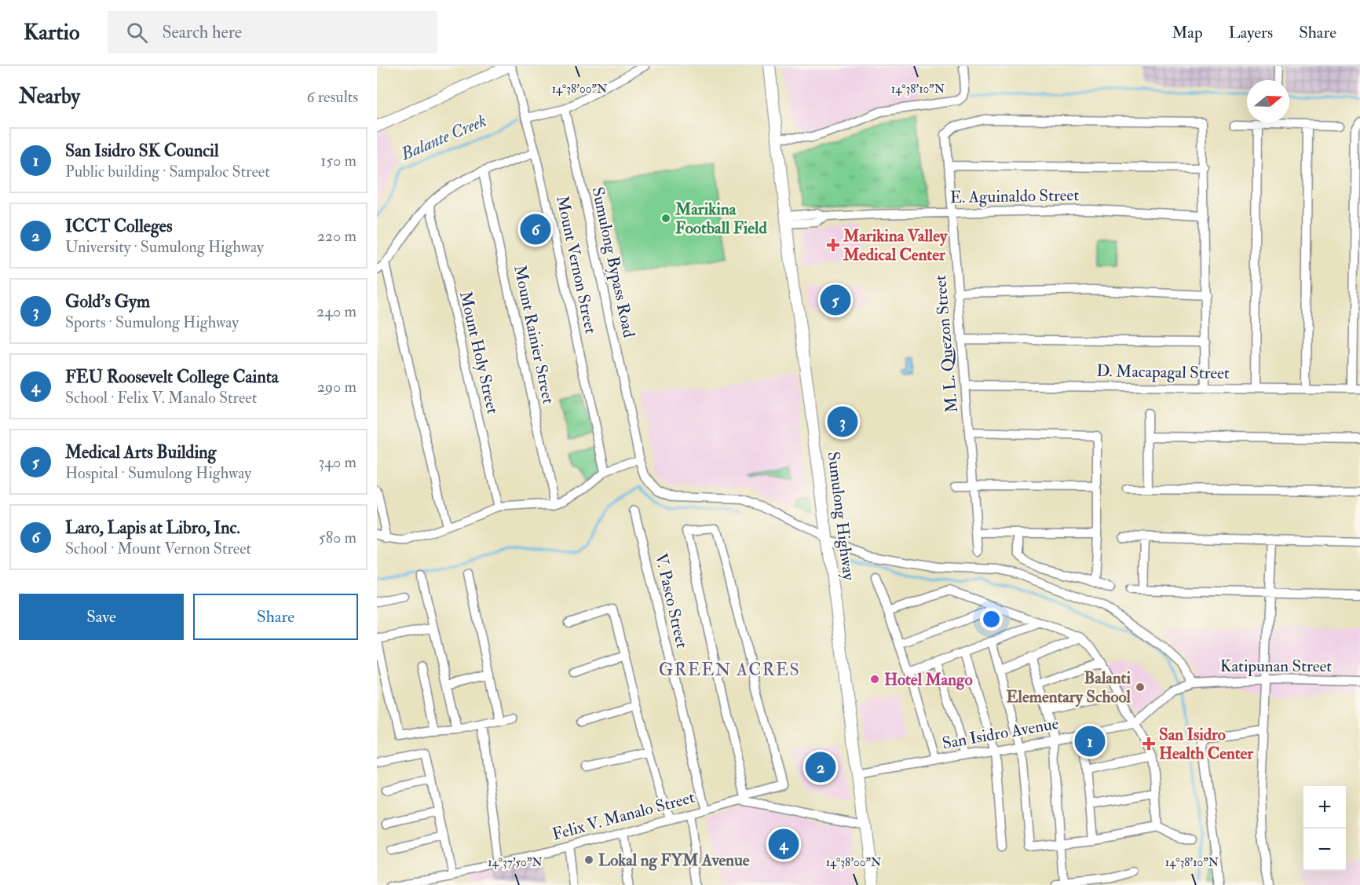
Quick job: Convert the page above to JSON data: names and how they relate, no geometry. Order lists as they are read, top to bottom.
{
  "streets": {
    "main road": ["Sumulong Highway"],
    "street": [
      "E. Aguinaldo Street",
      "Sumulong Bypass Road",
      "Mount Vernon Street",
      "Mount Rainier Street",
      "M. L. Quezon Street",
      "Mount Holy Street",
      "D. Macapagal Street",
      "V. Pasco Street",
      "Katipunan Street",
      "San Isidro Avenue",
      "Felix V. Manalo Street"
    ]
  },
  "crossings": [
    ["E. Aguinaldo Street", "M. L. Quezon Street"],
    ["E. Aguinaldo Street", "Sumulong Highway"],
    ["Sumulong Bypass Road", "Sumulong Highway"],
    ["Sumulong Bypass Road", "Katipunan Street"],
    ["Sumulong Bypass Road", "San Isidro Avenue"],
    ["M. L. Quezon Street", "D. Macapagal Street"],
    ["Sumulong Highway", "San Isidro Avenue"],
    ["Sumulong Highway", "Felix V. Manalo Street"],
    ["V. Pasco Street", "Felix V. Manalo Street"],
    ["Katipunan Street", "San Isidro Avenue"]
  ],
  "districts": ["GREEN ACRES"],
  "water": ["Balante Creek"],
  "places": {
    "other": [
      "Marikina Football Field",
      "Hotel Mango",
      "Balanti Elementary School",
      "Lokal ng FYM Avenue"
    ],
    "health": ["Marikina Valley Medical Center", "San Isidro Health Center"]
  },
  "north": "right",
  "page": {
    "header": "Kartio",
    "search": "Search here",
    "nav": ["Map", "Layers", "Share"],
    "heading": ["Nearby", "6 results"],
    "list": [
      {
        "mark": "1",
        "name": "San Isidro SK Council",
        "note": "Public building · Sampaloc Street",
        "value": "150 m"
      },
      {
        "mark": "2",
        "name": "ICCT Colleges",
        "note": "University · Sumulong Highway",
        "value": "220 m"
      },
      {
        "mark": "3",
        "name": "Gold's Gym",
        "note": "Sports · Sumulong Highway",
        "value": "240 m"
      },
      {
        "mark": "4",
        "name": "FEU Roosevelt College Cainta",
        "note": "School · Felix V. Manalo Street",
        "value": "290 m"
      },
      {
        "mark": "5",
        "name": "Medical Arts Building",
        "note": "Hospital · Sumulong Highway",
        "value": "340 m"
      },
      {
        "mark": "6",
        "name": "Laro, Lapis at Libro, Inc.",
        "note": "School · Mount Vernon Street",
        "value": "580 m"
      }
    ],
    "pins": [
      "6",
      "5",
      "3",
      "1",
      "2",
      "4"
    ],
    "buttons": ["Save", "Share"],
    "map_buttons": ["+", "−"]
  },
  "coordinates": ["14°38'00\"N", "14°38'10\"N", "14°37'50\"N"]
}
